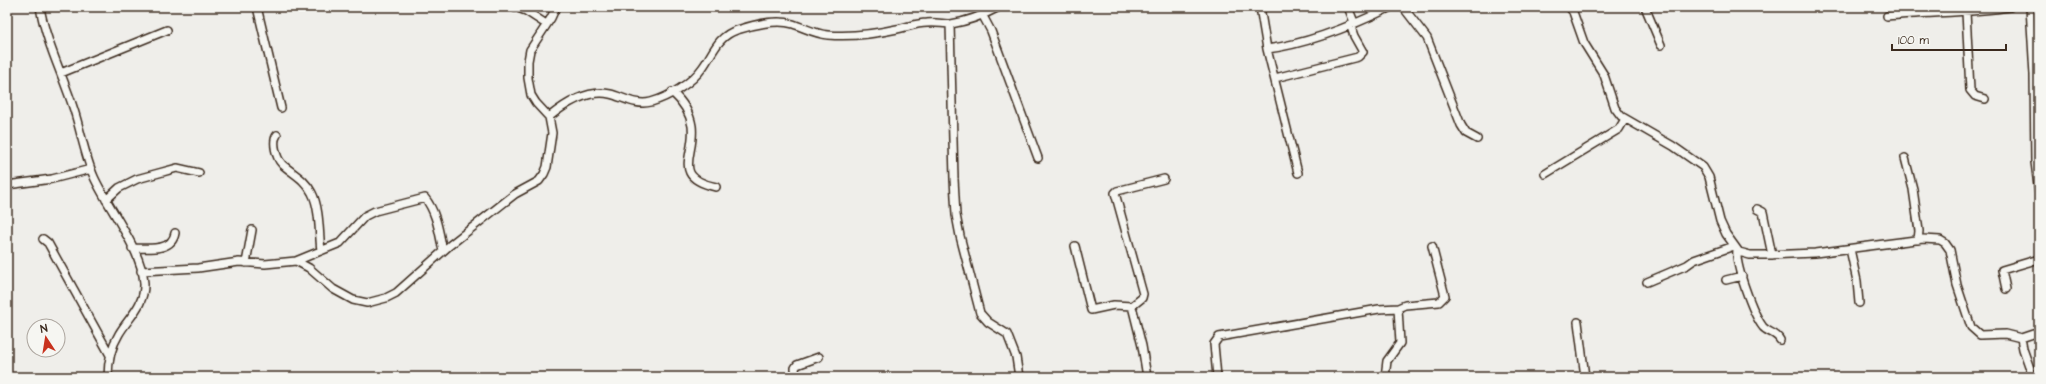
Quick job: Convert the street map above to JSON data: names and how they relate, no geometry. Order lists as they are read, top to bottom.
{
  "scale_bar": "100 m",
  "north": "top"
}
